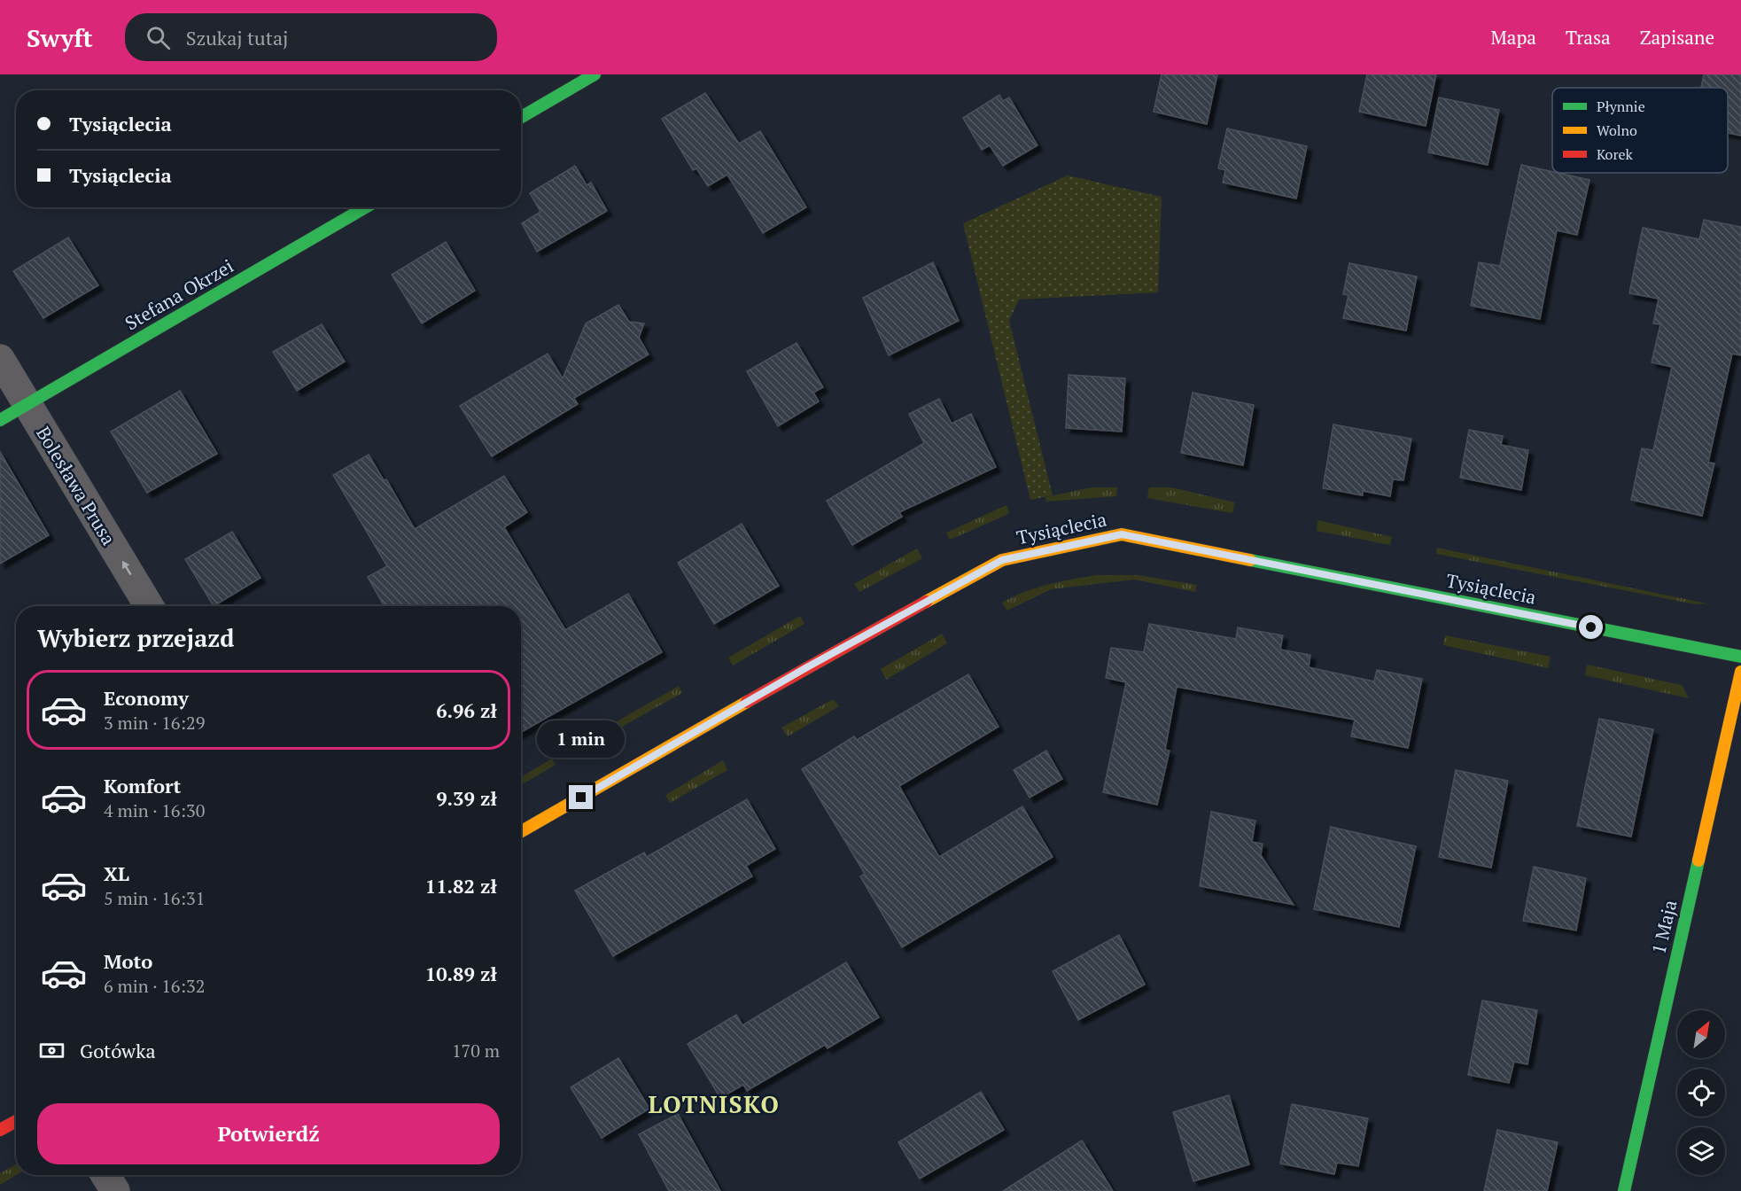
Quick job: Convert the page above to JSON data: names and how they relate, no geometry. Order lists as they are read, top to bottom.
{
  "streets": {
    "street": [
      "Stefana Okrzei",
      "Bolesława Prusa",
      "Tysiąclecia",
      "1 Maja"
    ]
  },
  "crossings": [
    ["Stefana Okrzei", "Bolesława Prusa"]
  ],
  "one_way": ["Bolesława Prusa"],
  "districts": ["LOTNISKO"],
  "legend": ["Płynnie", "Wolno", "Korek"],
  "north": "top right",
  "page": {
    "header": "Swyft",
    "search": "Szukaj tutaj",
    "nav": ["Mapa", "Trasa", "Zapisane"],
    "banner": ["Tysiąclecia", "Tysiąclecia"],
    "heading": "Wybierz przejazd",
    "list": [
      {
        "name": "Economy",
        "note": "3 min · 16:29",
        "value": "6.96 zł"
      },
      {
        "name": "Komfort",
        "note": "4 min · 16:30",
        "value": "9.39 zł"
      },
      {
        "name": "XL",
        "note": "5 min · 16:31",
        "value": "11.82 zł"
      },
      {
        "name": "Moto",
        "note": "6 min · 16:32",
        "value": "10.89 zł"
      }
    ],
    "bubble": "1 min",
    "pay": ["Gotówka", "170 m"],
    "buttons": "Potwierdź"
  }
}
